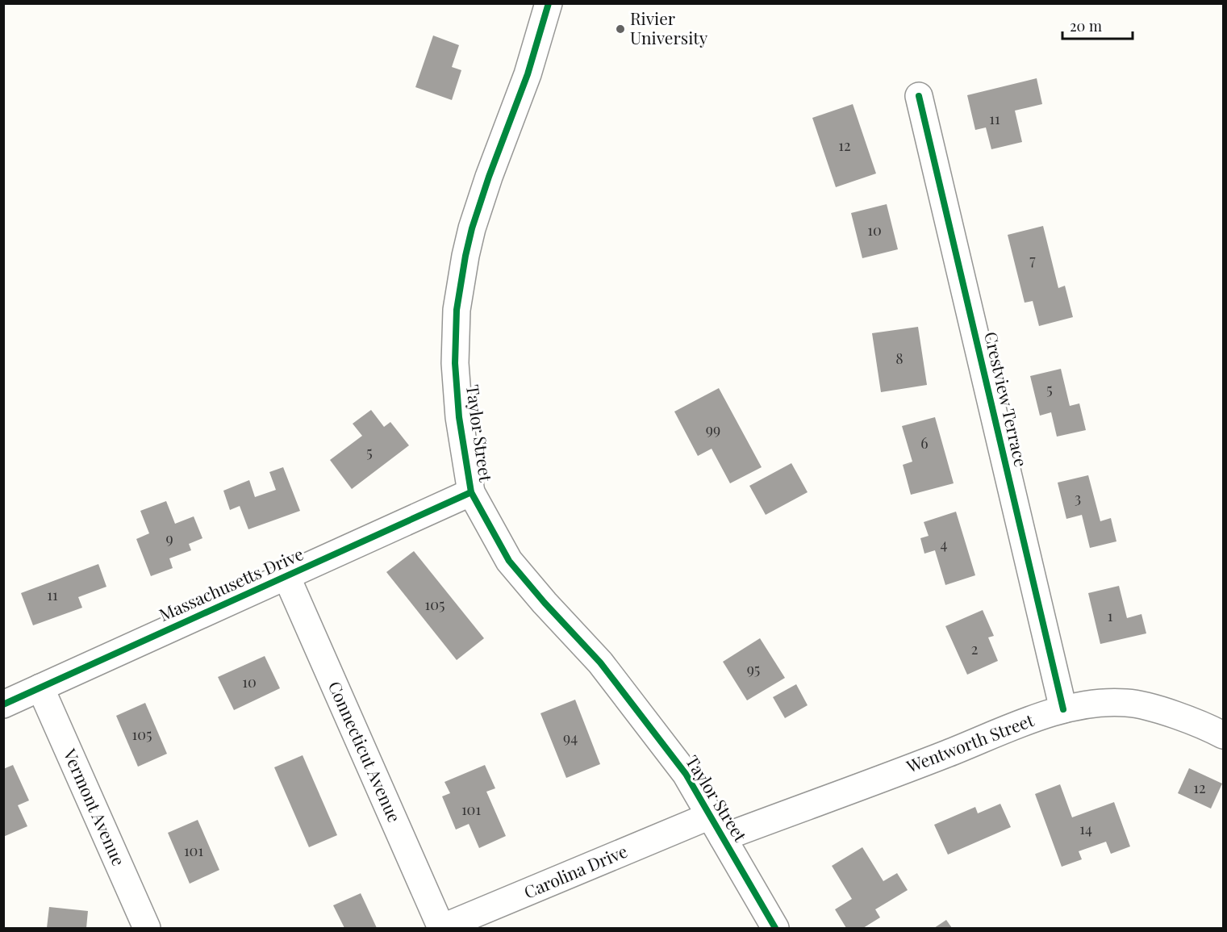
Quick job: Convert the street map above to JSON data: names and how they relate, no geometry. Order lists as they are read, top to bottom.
{
  "streets": {
    "street": [
      "Crestview Terrace",
      "Taylor Street",
      "Massachusetts Drive",
      "Wentworth Street",
      "Connecticut Avenue",
      "Vermont Avenue",
      "Carolina Drive"
    ]
  },
  "crossings": [
    ["Crestview Terrace", "Wentworth Street"],
    ["Taylor Street", "Massachusetts Drive"],
    ["Taylor Street", "Wentworth Street"],
    ["Taylor Street", "Carolina Drive"],
    ["Massachusetts Drive", "Connecticut Avenue"],
    ["Massachusetts Drive", "Vermont Avenue"],
    ["Wentworth Street", "Carolina Drive"],
    ["Connecticut Avenue", "Carolina Drive"]
  ],
  "places": ["Rivier University"],
  "house_numbers": [
    "11",
    "12",
    "10",
    "7",
    "8",
    "5",
    "99",
    "6",
    "5",
    "3",
    "9",
    "4",
    "11",
    "105",
    "1",
    "2",
    "95",
    "10",
    "105",
    "94",
    "12",
    "101",
    "14",
    "101"
  ],
  "scale_bar": "20 m"
}
